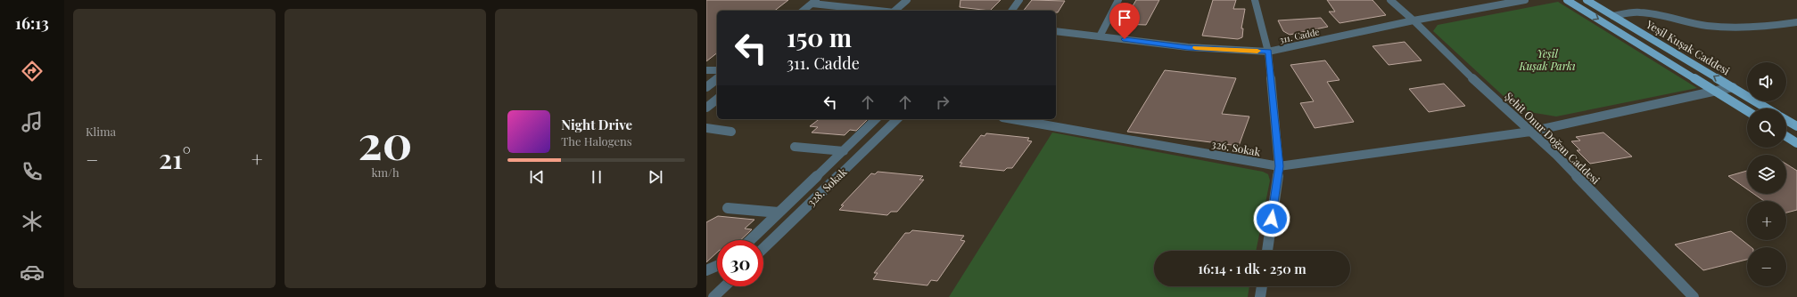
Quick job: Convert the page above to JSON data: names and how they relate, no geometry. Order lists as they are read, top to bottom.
{
  "streets": {
    "main road": ["Yeşil Kuşak Caddesi"],
    "street": [
      "311. Cadde",
      "Şehit Onur Doğan Caddesi",
      "326. Sokak",
      "328. Sokak"
    ]
  },
  "crossings": [
    ["311. Cadde", "Şehit Onur Doğan Caddesi"],
    ["Yeşil Kuşak Caddesi", "326. Sokak"],
    ["Şehit Onur Doğan Caddesi", "326. Sokak"]
  ],
  "parks": ["Yeşil Kuşak Parkı"],
  "page": {
    "tabs": "16:13",
    "tile": [
      "Klima",
      ["20", "km/h"]
    ],
    "turn": ["150 m", "311. Cadde"],
    "map_buttons": ["+", "−"],
    "song": ["Night Drive", "The Halogens"],
    "heat": ["−", "21°", "+"],
    "limit": "30",
    "trip": "16:14 · 1 dk · 250 m"
  }
}
